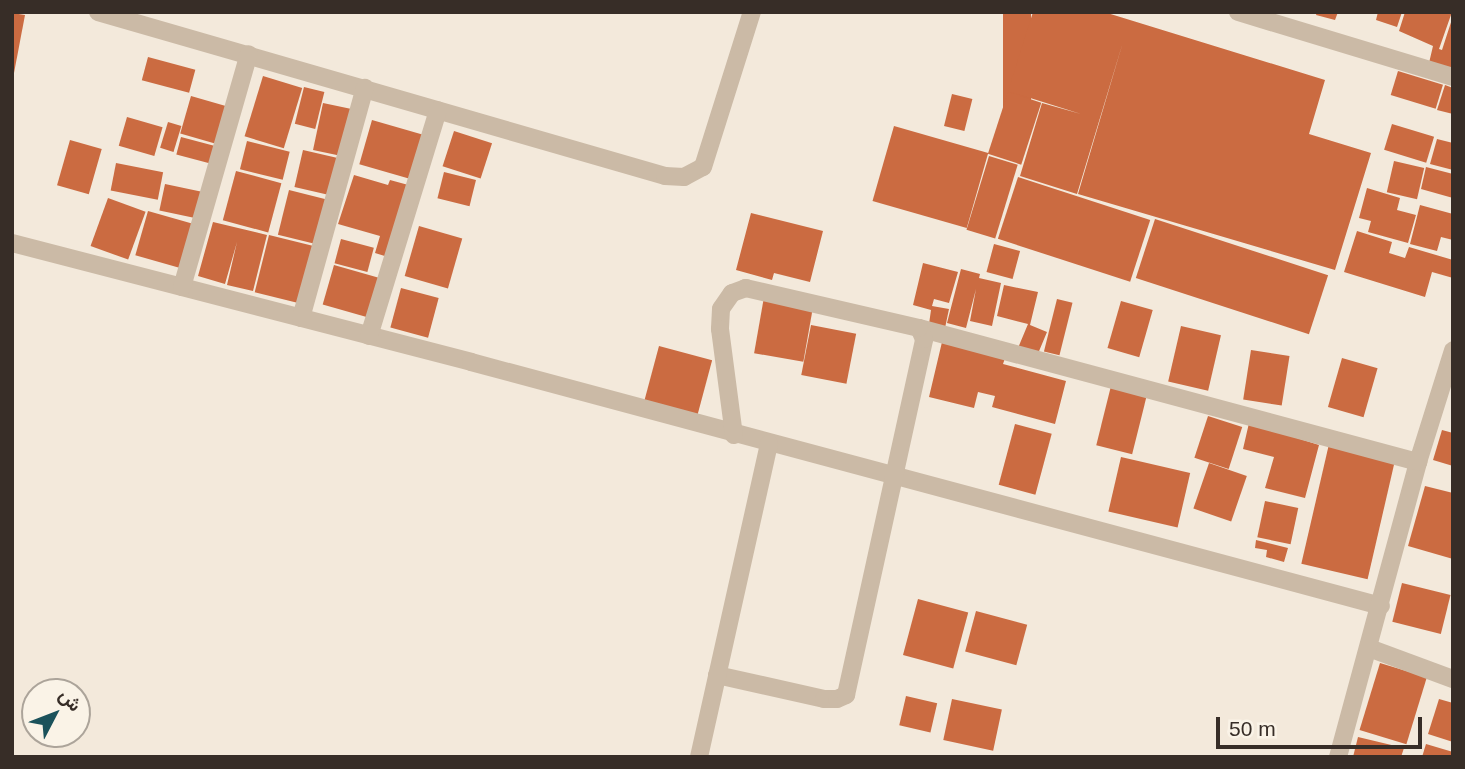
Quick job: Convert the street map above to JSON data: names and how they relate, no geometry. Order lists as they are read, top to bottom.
{
  "scale_bar": "50 m",
  "north": "top right"
}
